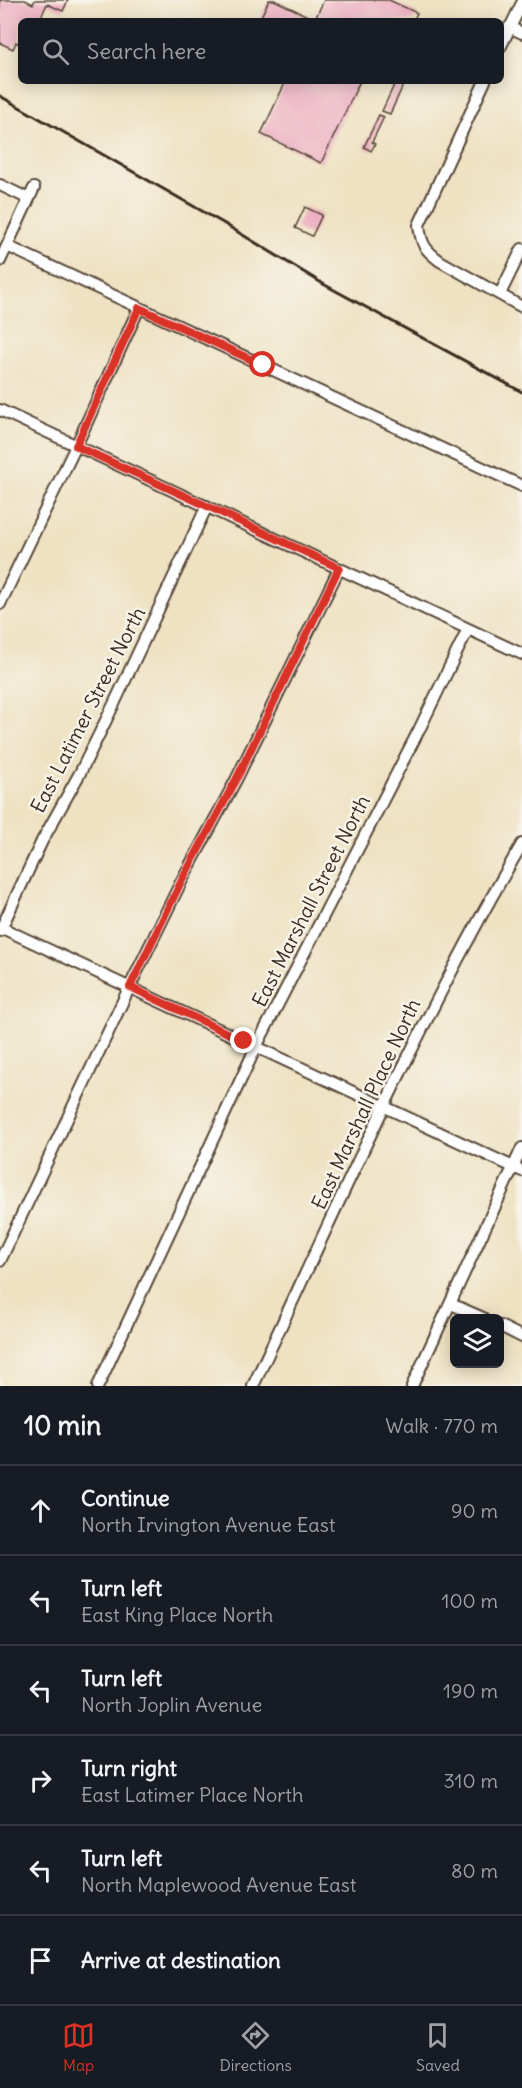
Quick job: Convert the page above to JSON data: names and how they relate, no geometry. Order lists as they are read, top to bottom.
{
  "streets": {
    "street": ["East Latimer Street North", "East Marshall Street North", "East Marshall Place North"]
  },
  "page": {
    "search": "Search here",
    "heading": ["10 min", "Walk · 770 m"],
    "list": [
      ["Continue", "North Irvington Avenue East", "90 m"],
      ["Turn left", "East King Place North", "100 m"],
      ["Turn left", "North Joplin Avenue", "190 m"],
      ["Turn right", "East Latimer Place North", "310 m"],
      ["Turn left", "North Maplewood Avenue East", "80 m"],
      "Arrive at destination"
    ],
    "nav": ["Map", "Directions", "Saved"]
  }
}
